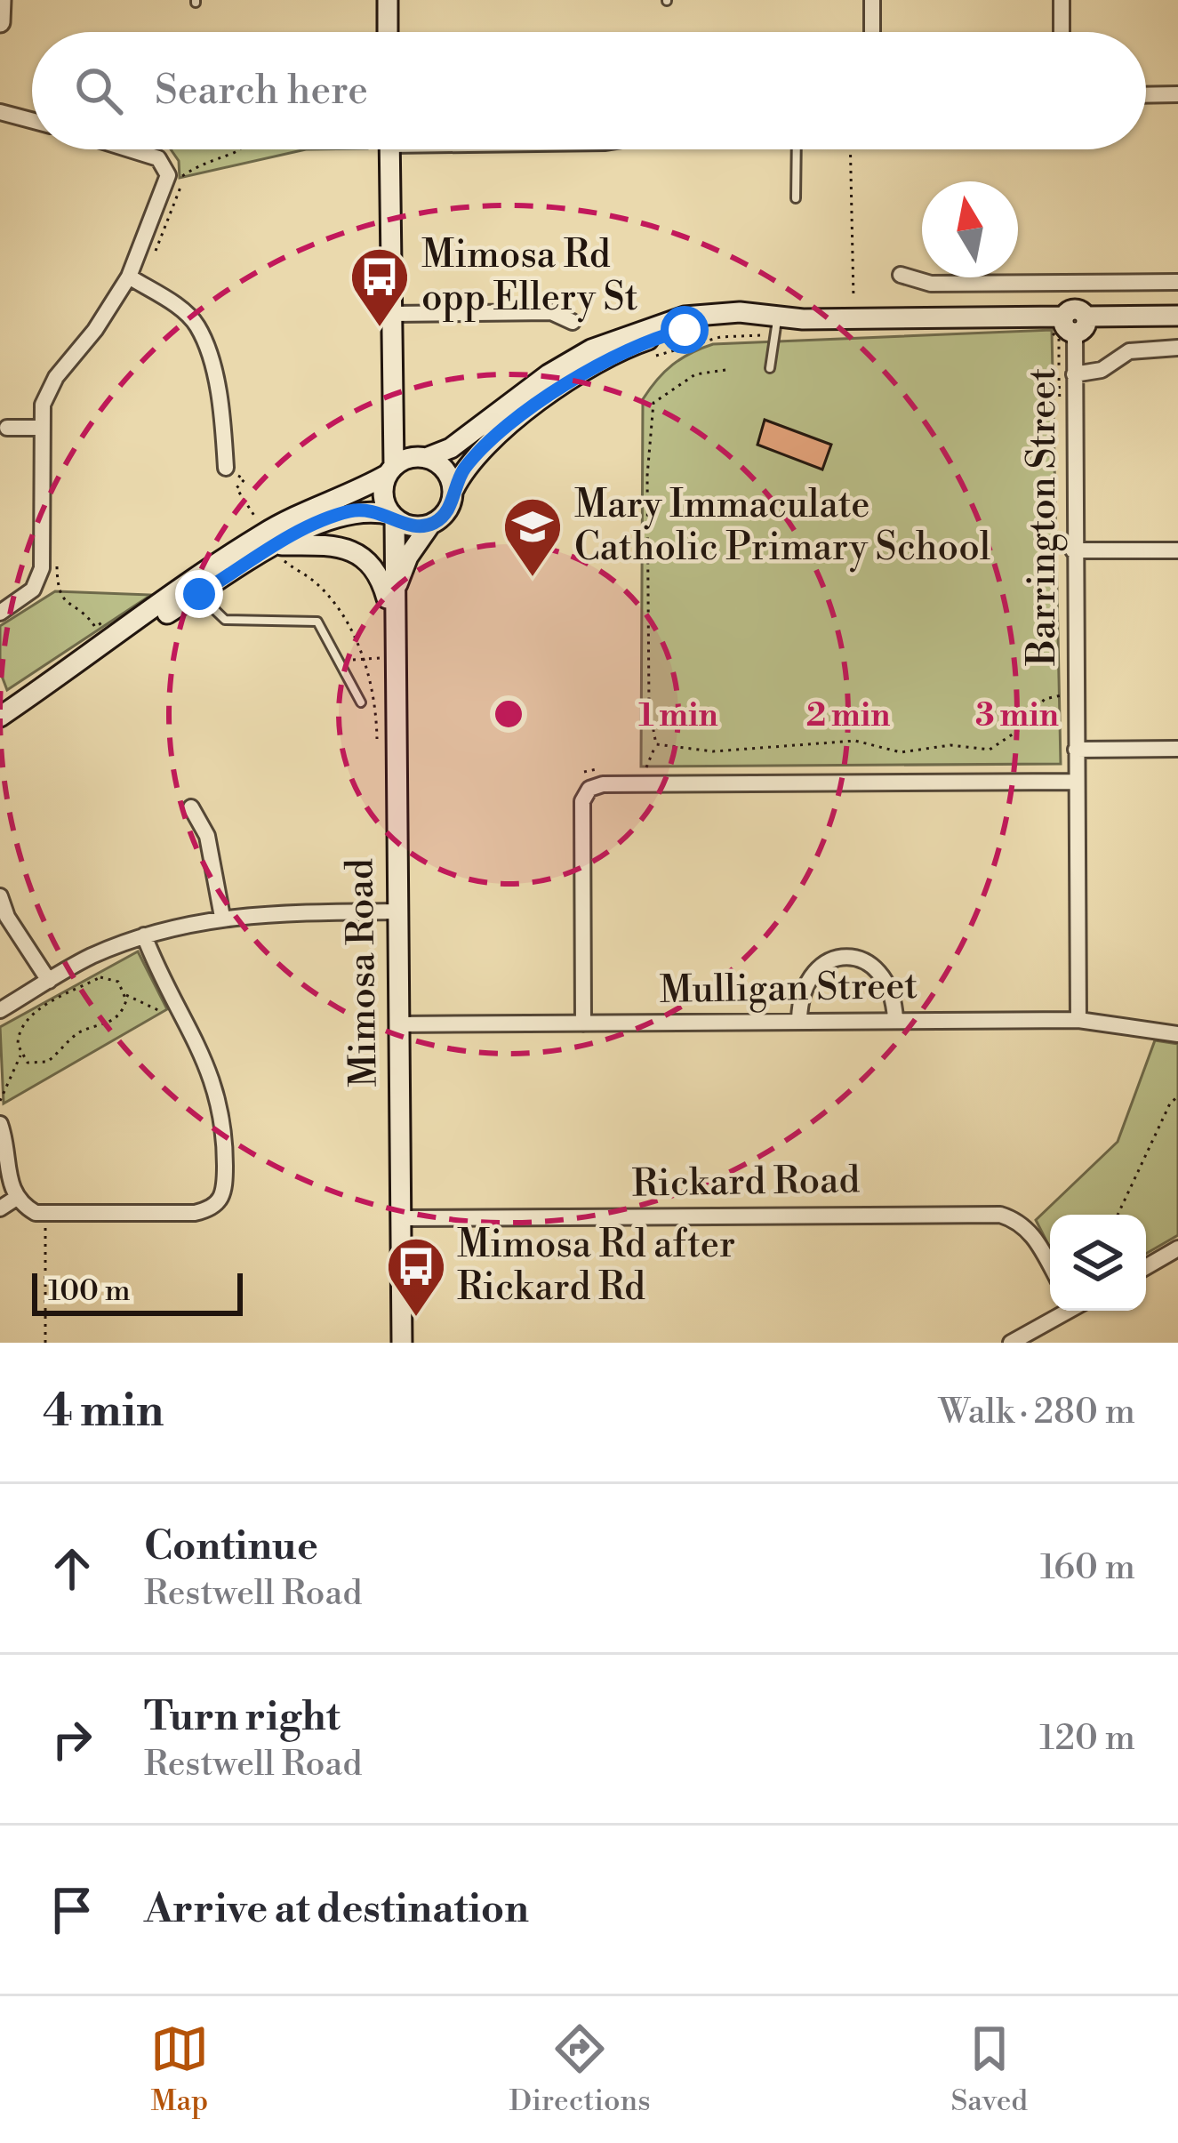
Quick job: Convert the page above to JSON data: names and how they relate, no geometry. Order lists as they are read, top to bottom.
{
  "streets": {
    "main road": ["Mimosa Road"],
    "street": ["Barrington Street", "Mulligan Street", "Rickard Road"]
  },
  "crossings": [
    ["Barrington Street", "Mulligan Street"],
    ["Mimosa Road", "Mulligan Street"],
    ["Mimosa Road", "Rickard Road"]
  ],
  "places": {
    "bus stop": ["Mimosa Rd opp Ellery St", "Mimosa Rd after Rickard Rd"],
    "school or university": ["Mary Immaculate Catholic Primary School"]
  },
  "scale_bar": "100 m",
  "north": "top",
  "page": {
    "search": "Search here",
    "scale": "100 m",
    "heading": ["4 min", "Walk · 280 m"],
    "list": [
      ["Continue", "Restwell Road", "160 m"],
      ["Turn right", "Restwell Road", "120 m"],
      "Arrive at destination"
    ],
    "nav": ["Map", "Directions", "Saved"]
  },
  "rings": ["1 min", "2 min", "3 min"]
}
